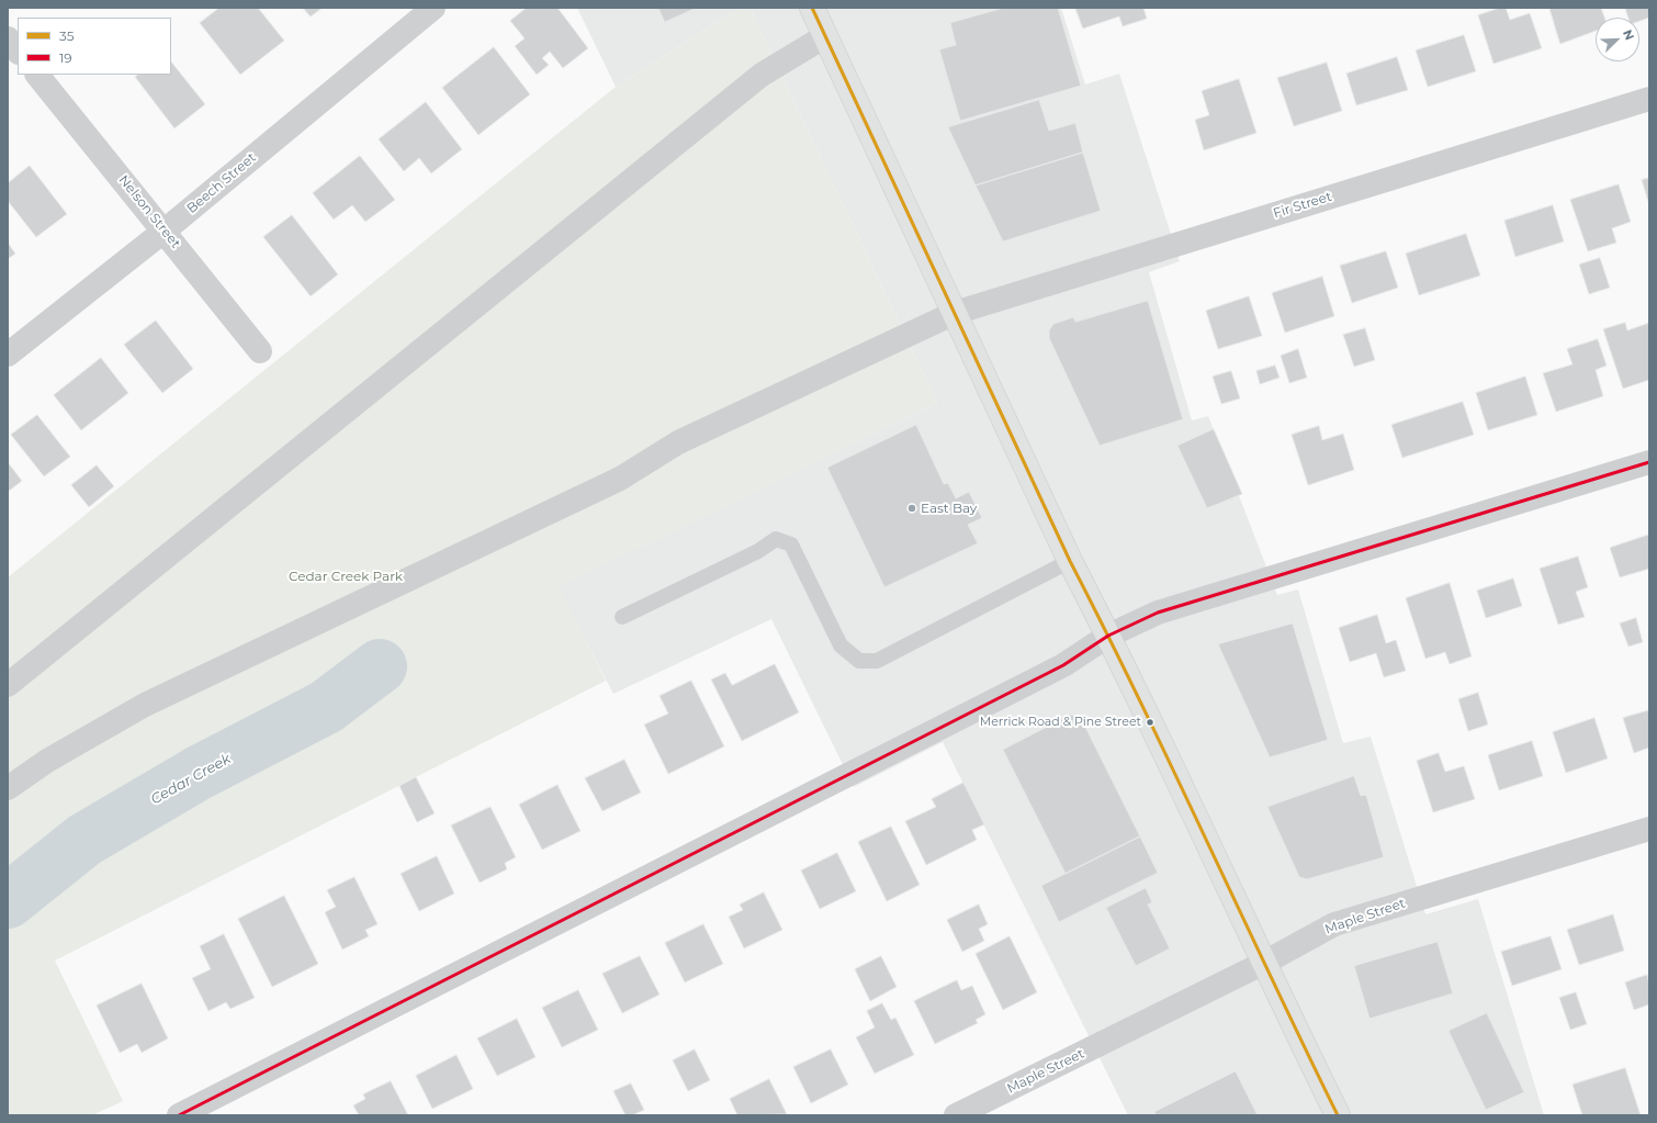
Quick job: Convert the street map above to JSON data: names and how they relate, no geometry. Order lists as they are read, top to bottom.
{
  "streets": {
    "street": [
      "Beech Street",
      "Fir Street",
      "Nelson Street",
      "Maple Street"
    ]
  },
  "crossings": [
    ["Beech Street", "Nelson Street"]
  ],
  "water": ["Cedar Creek"],
  "parks": ["Cedar Creek Park"],
  "places": ["East Bay", "Merrick Road & Pine Street"],
  "lines": ["transit line 35", "transit line 19"],
  "legend": ["35", "19"],
  "north": "top right"
}
